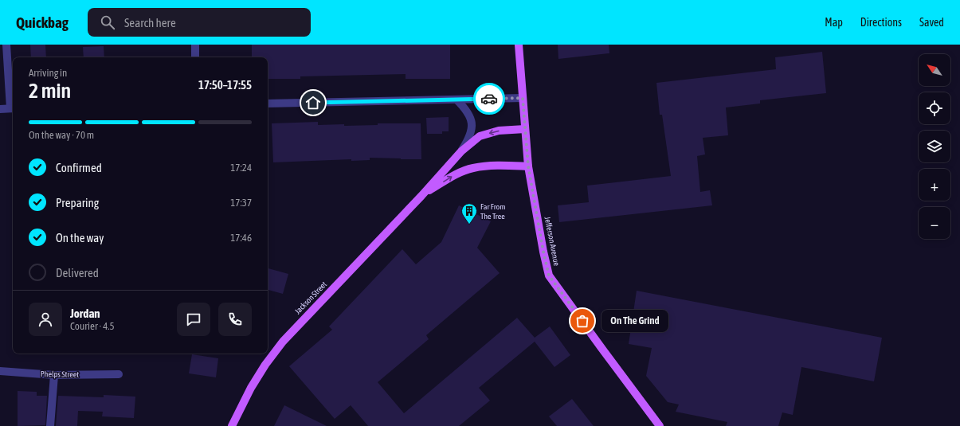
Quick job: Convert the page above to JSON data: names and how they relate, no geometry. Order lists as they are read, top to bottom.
{
  "streets": {
    "main road": ["Jefferson Avenue", "Jackson Street"],
    "street": ["Phelps Street"]
  },
  "crossings": [
    ["Jefferson Avenue", "Jackson Street"]
  ],
  "places": {
    "building": ["Far From The Tree"],
    "other": ["On The Grind"]
  },
  "north": "top left",
  "page": {
    "header": "Quickbag",
    "search": "Search here",
    "nav": ["Map", "Directions", "Saved"],
    "map_buttons": ["+", "−"],
    "heading": ["2 min", "Arriving in", "17:50–17:55"],
    "panel": ["Jordan", "Courier · 4.5"],
    "bar": "On the way · 70 m",
    "list": [
      ["Confirmed", "17:24"],
      ["Preparing", "17:37"],
      ["On the way", "17:46"],
      "Delivered"
    ],
    "bubble": "On The Grind"
  }
}
